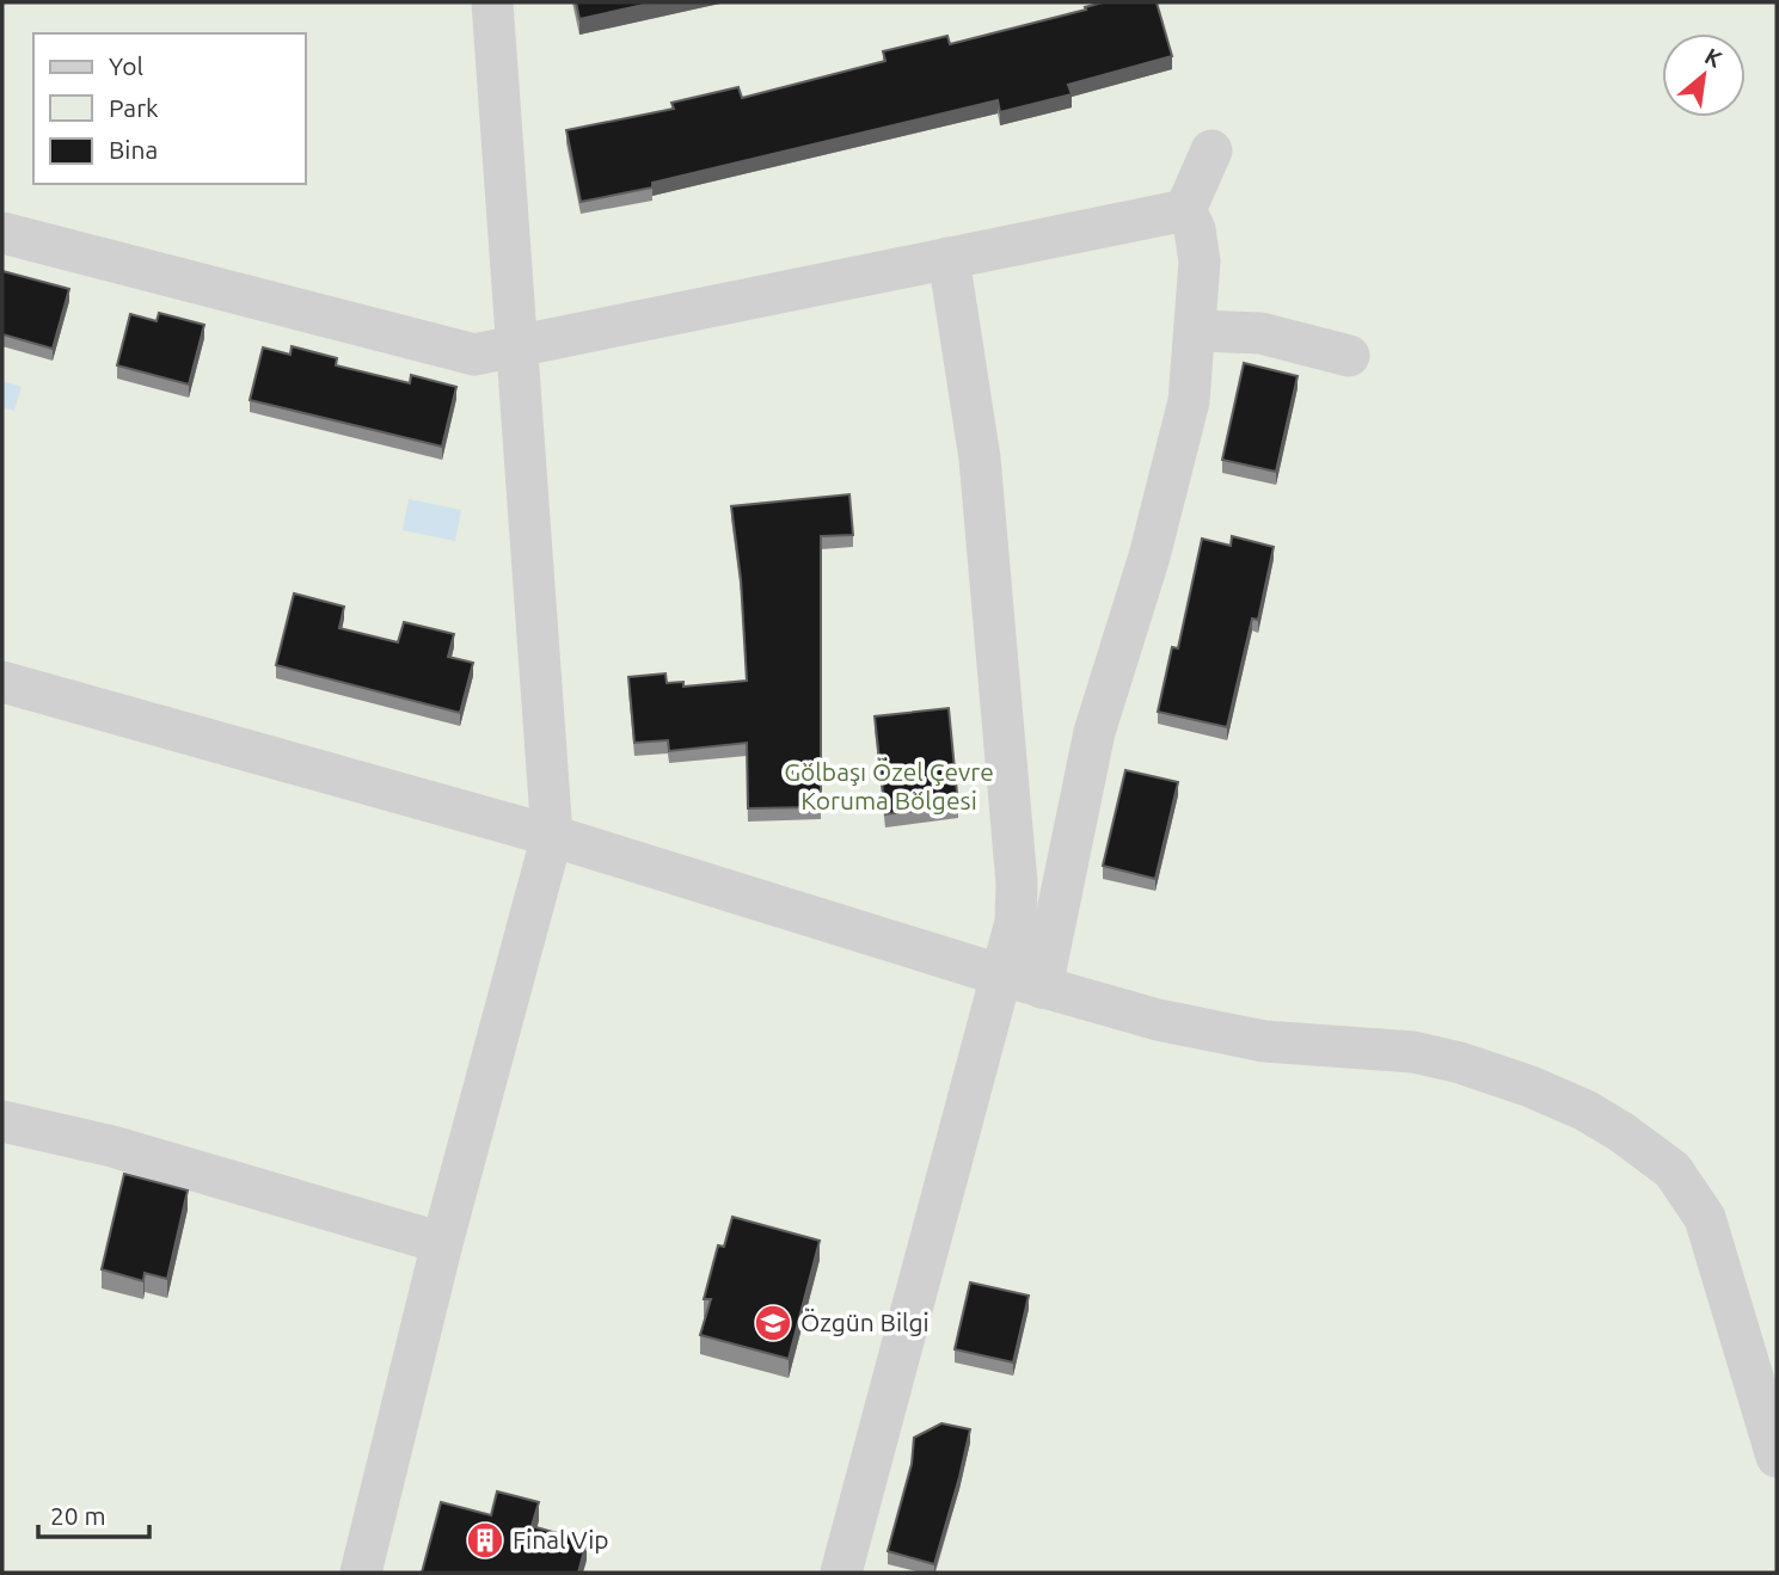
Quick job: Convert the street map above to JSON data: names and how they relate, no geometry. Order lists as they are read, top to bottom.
{
  "parks": ["Gölbaşı Özel Çevre Koruma Bölgesi"],
  "places": {
    "school or university": ["Özgün Bilgi"],
    "building": ["Final Vip"]
  },
  "legend": ["Yol", "Park", "Bina"],
  "scale_bar": "20 m",
  "north": "top right"
}
